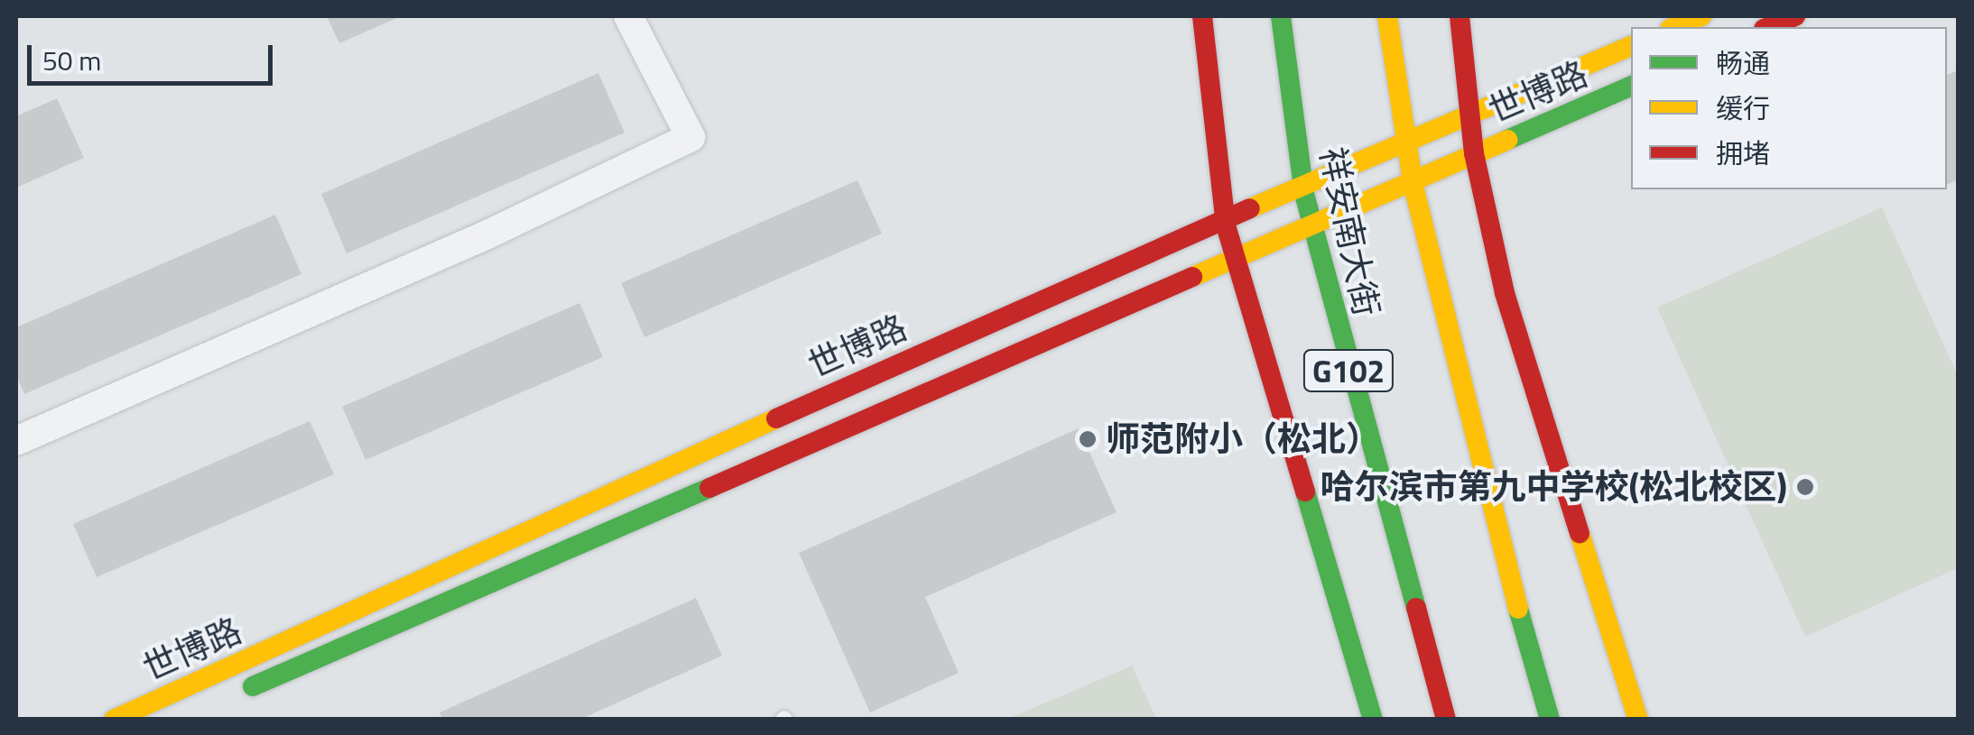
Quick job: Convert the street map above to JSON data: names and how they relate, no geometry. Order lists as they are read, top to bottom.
{
  "streets": {
    "main road": ["世博路", "祥安南大街", "G102"]
  },
  "crossings": [
    ["世博路", "祥安南大街"]
  ],
  "places": ["师范附小（松北）", "哈尔滨市第九中学校(松北校区)"],
  "legend": ["畅通", "缓行", "拥堵"],
  "scale_bar": "50 m"
}
